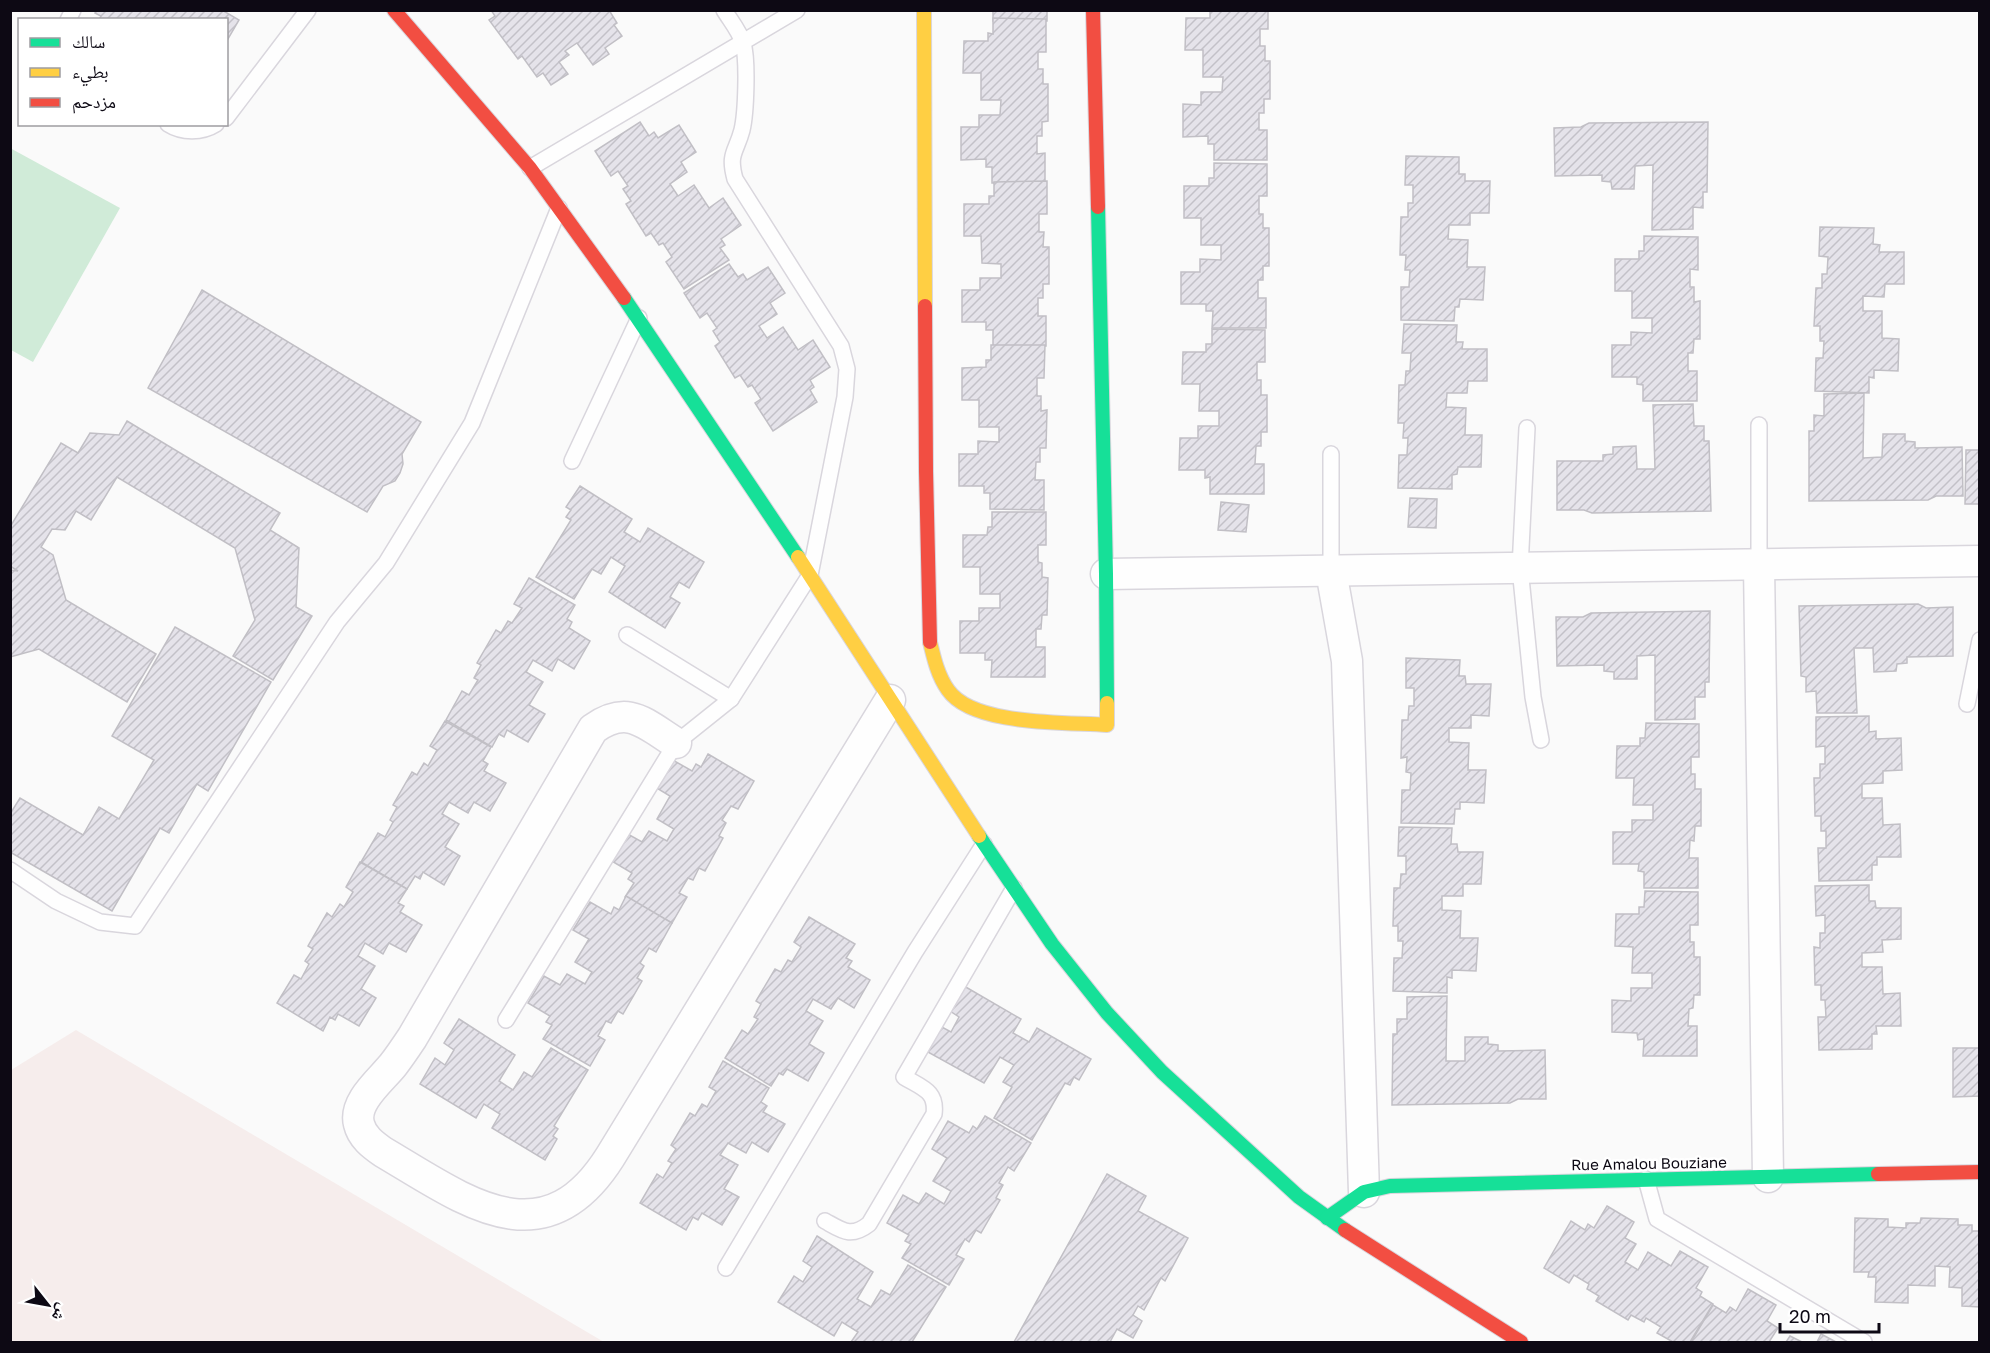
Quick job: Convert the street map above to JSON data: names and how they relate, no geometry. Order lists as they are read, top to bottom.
{
  "streets": {
    "street": ["Rue Amalou Bouziane"]
  },
  "legend": ["سالك", "بطيء", "مزدحم"],
  "scale_bar": "20 m",
  "north": "bottom right"
}
